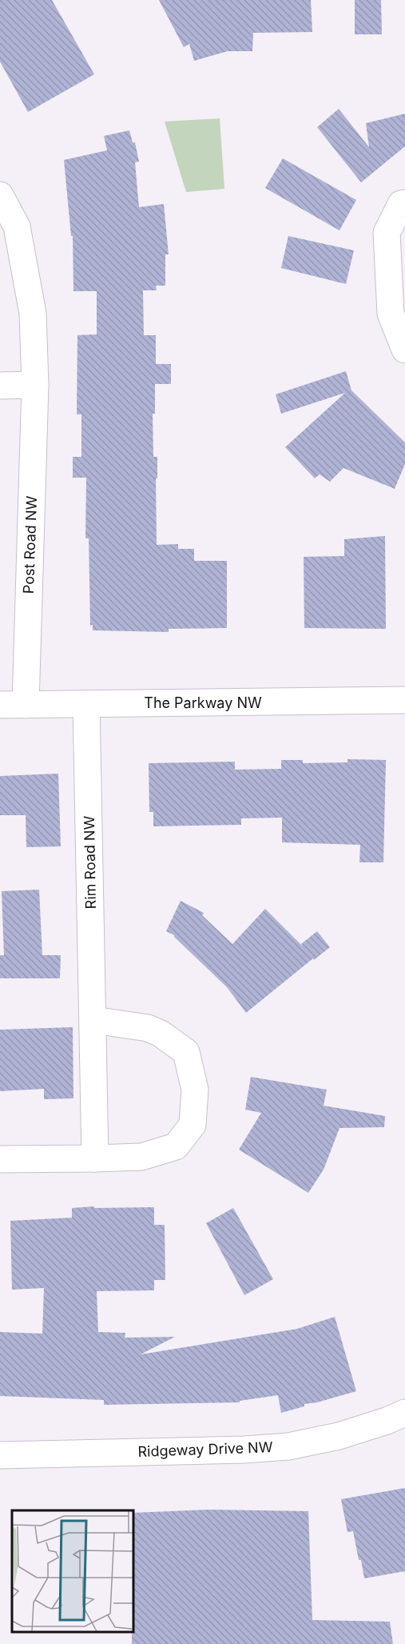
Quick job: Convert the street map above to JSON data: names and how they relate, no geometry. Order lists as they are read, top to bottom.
{
  "streets": {
    "street": [
      "Post Road NW",
      "The Parkway NW",
      "Rim Road NW",
      "Ridgeway Drive NW"
    ]
  },
  "crossings": [
    ["Post Road NW", "The Parkway NW"],
    ["The Parkway NW", "Rim Road NW"]
  ]
}
